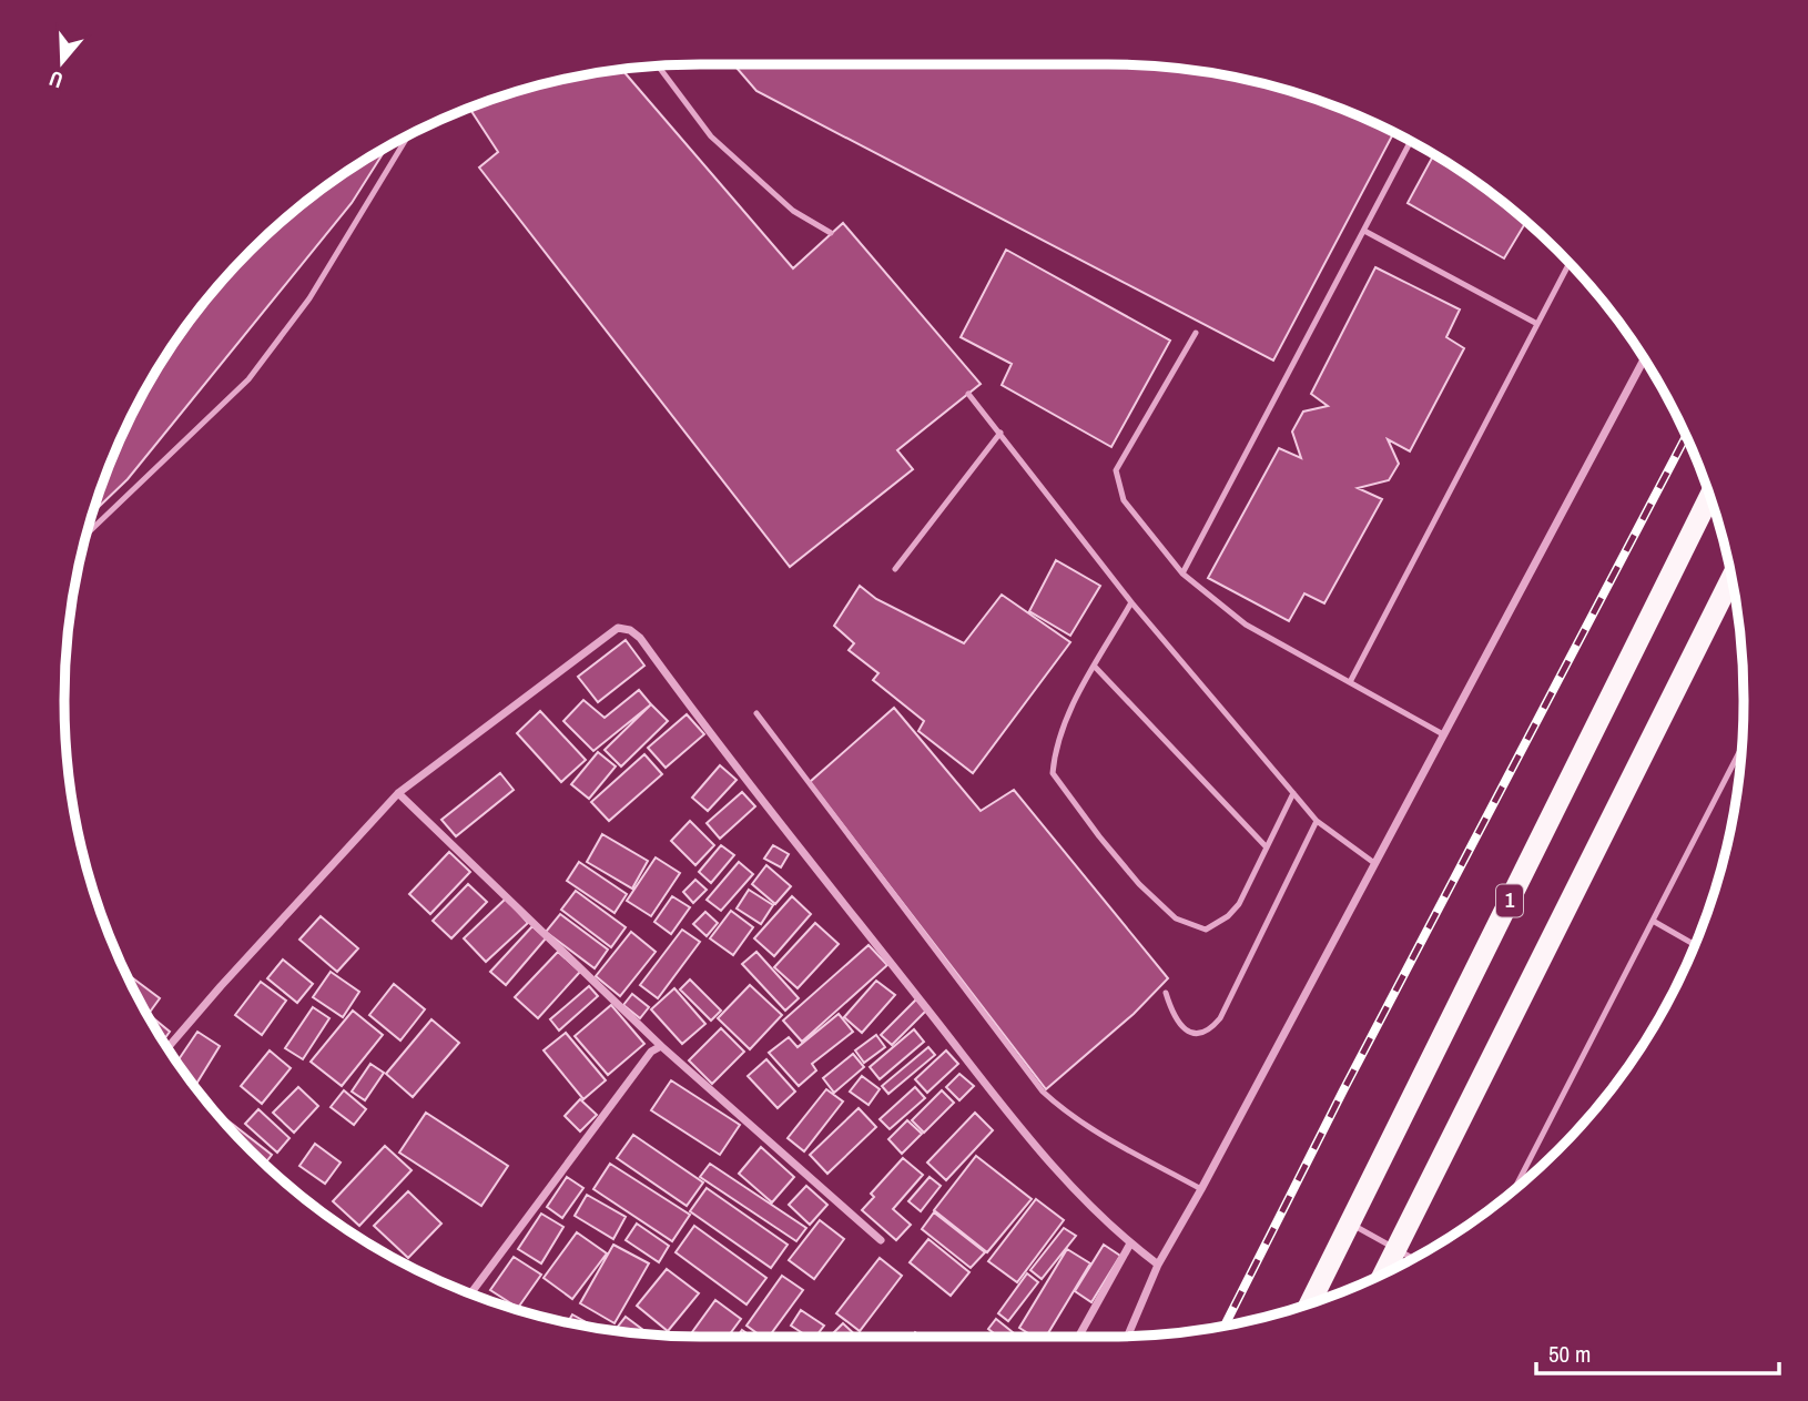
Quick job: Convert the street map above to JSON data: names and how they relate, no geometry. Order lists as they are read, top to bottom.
{
  "streets": {
    "highway": ["1"]
  },
  "scale_bar": "50 m",
  "north": "bottom"
}
